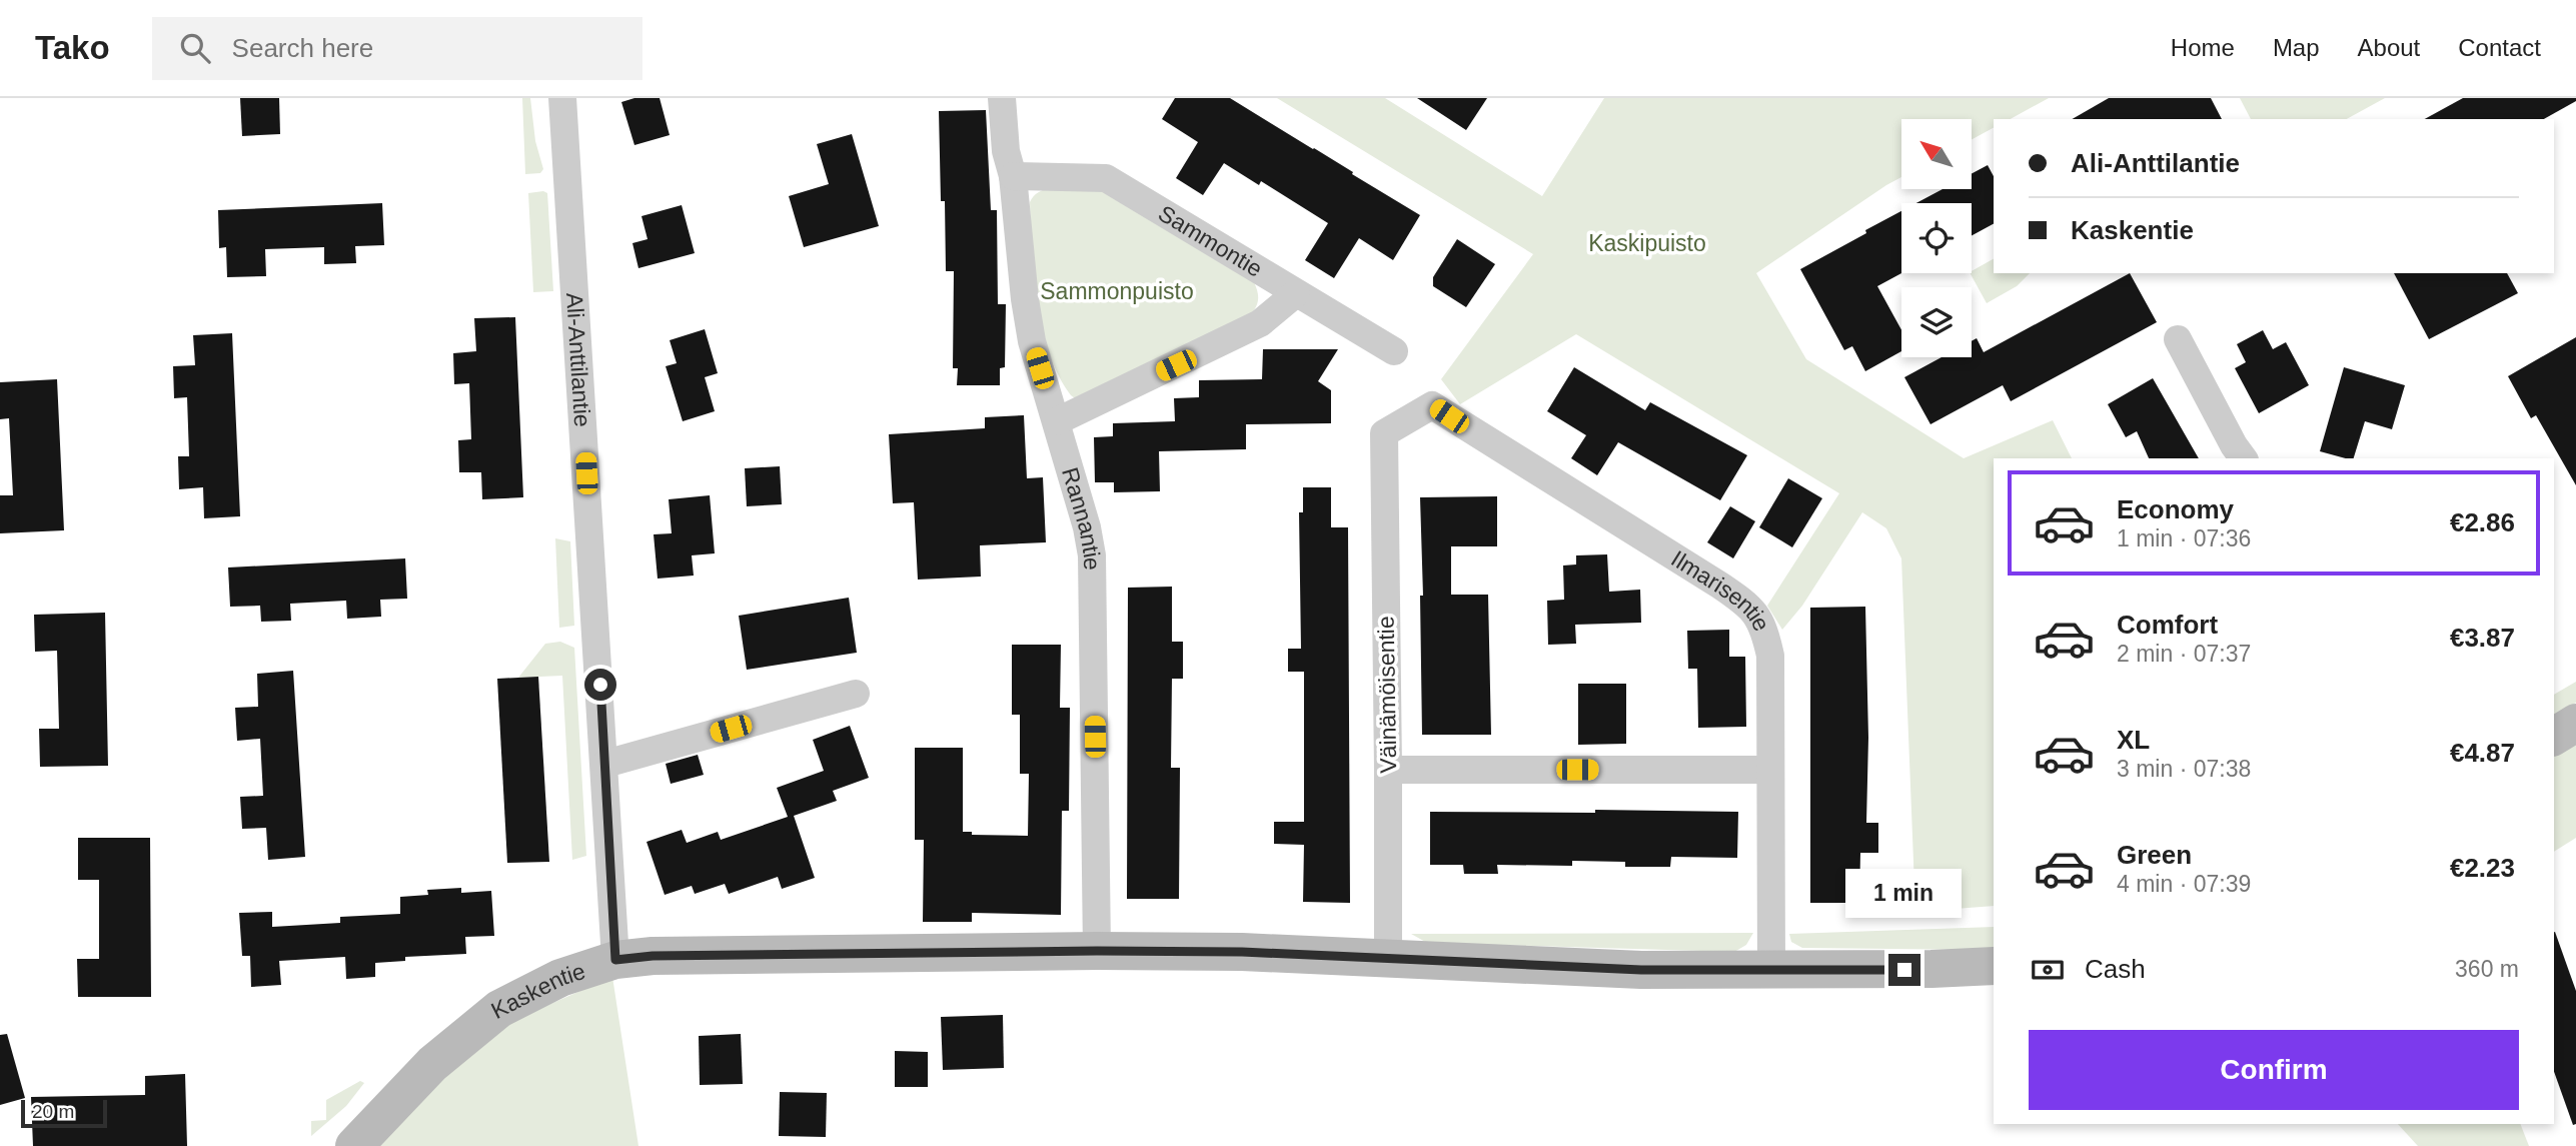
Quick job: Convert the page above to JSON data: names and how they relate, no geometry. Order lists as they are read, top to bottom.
{
  "streets": {
    "street": [
      "Sammontie",
      "Ali-Anttilantie",
      "Rannantie",
      "Ilmarisentie",
      "Väinämöisentie",
      "Kaskentie"
    ]
  },
  "crossings": [
    ["Sammontie", "Rannantie"],
    ["Ali-Anttilantie", "Kaskentie"],
    ["Rannantie", "Kaskentie"],
    ["Ilmarisentie", "Väinämöisentie"],
    ["Ilmarisentie", "Kaskentie"],
    ["Väinämöisentie", "Kaskentie"]
  ],
  "parks": ["Kaskipuisto", "Sammonpuisto"],
  "scale_bar": "20 m",
  "north": "top left",
  "page": {
    "header": "Tako",
    "search": "Search here",
    "nav": [
      "Home",
      "Map",
      "About",
      "Contact"
    ],
    "banner": ["Ali-Anttilantie", "Kaskentie"],
    "list": [
      {
        "name": "Economy",
        "note": "1 min · 07:36",
        "value": "€2.86"
      },
      {
        "name": "Comfort",
        "note": "2 min · 07:37",
        "value": "€3.87"
      },
      {
        "name": "XL",
        "note": "3 min · 07:38",
        "value": "€4.87"
      },
      {
        "name": "Green",
        "note": "4 min · 07:39",
        "value": "€2.23"
      }
    ],
    "bubble": "1 min",
    "pay": ["Cash", "360 m"],
    "buttons": "Confirm",
    "scale": "20 m"
  }
}
